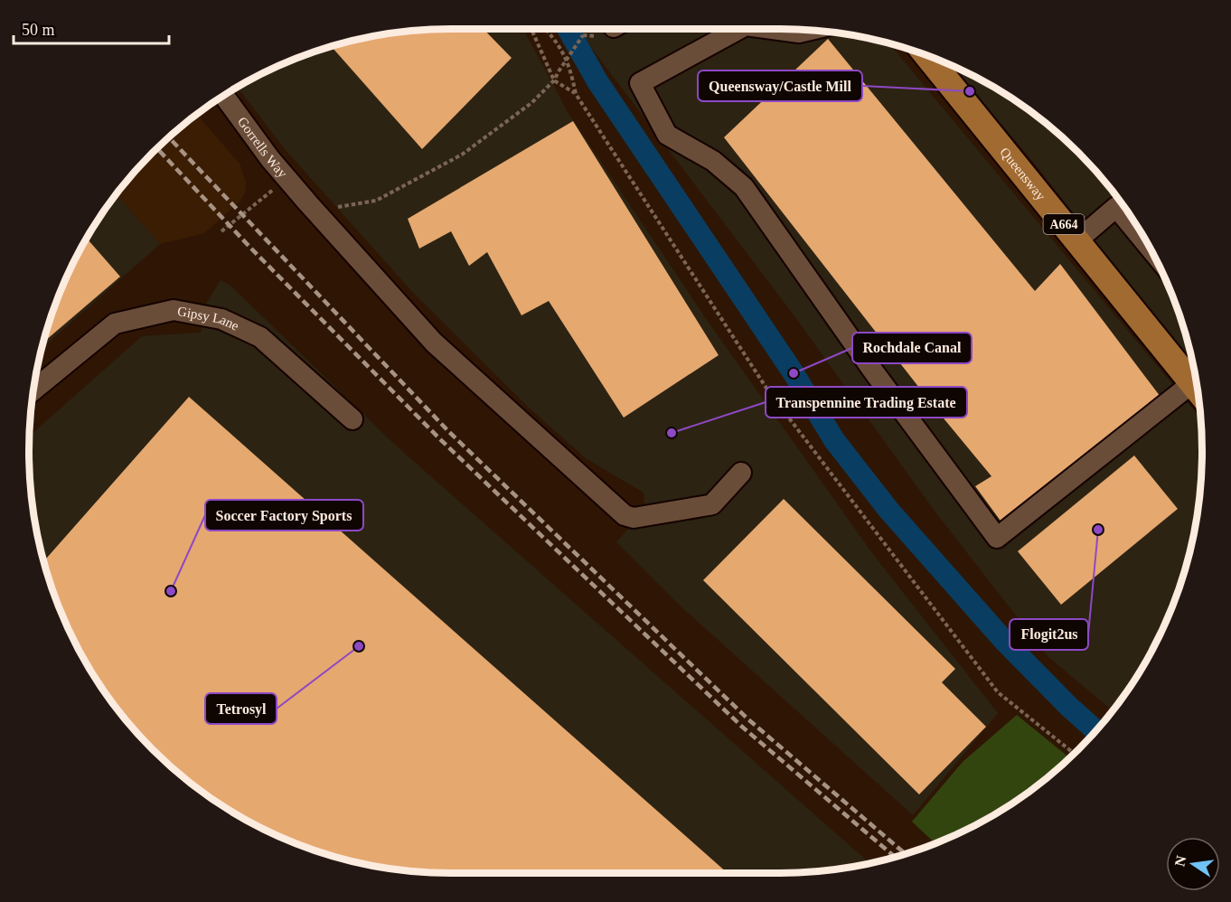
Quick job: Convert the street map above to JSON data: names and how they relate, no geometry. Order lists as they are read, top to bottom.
{
  "streets": {
    "main road": ["Queensway", "A664"],
    "street": ["Gorrells Way", "Gipsy Lane"]
  },
  "places": [
    "Queensway/Castle Mill",
    "Rochdale Canal",
    "Transpennine Trading Estate",
    "Flogit2us",
    "Soccer Factory Sports",
    "Tetrosyl"
  ],
  "scale_bar": "50 m",
  "north": "left"
}
